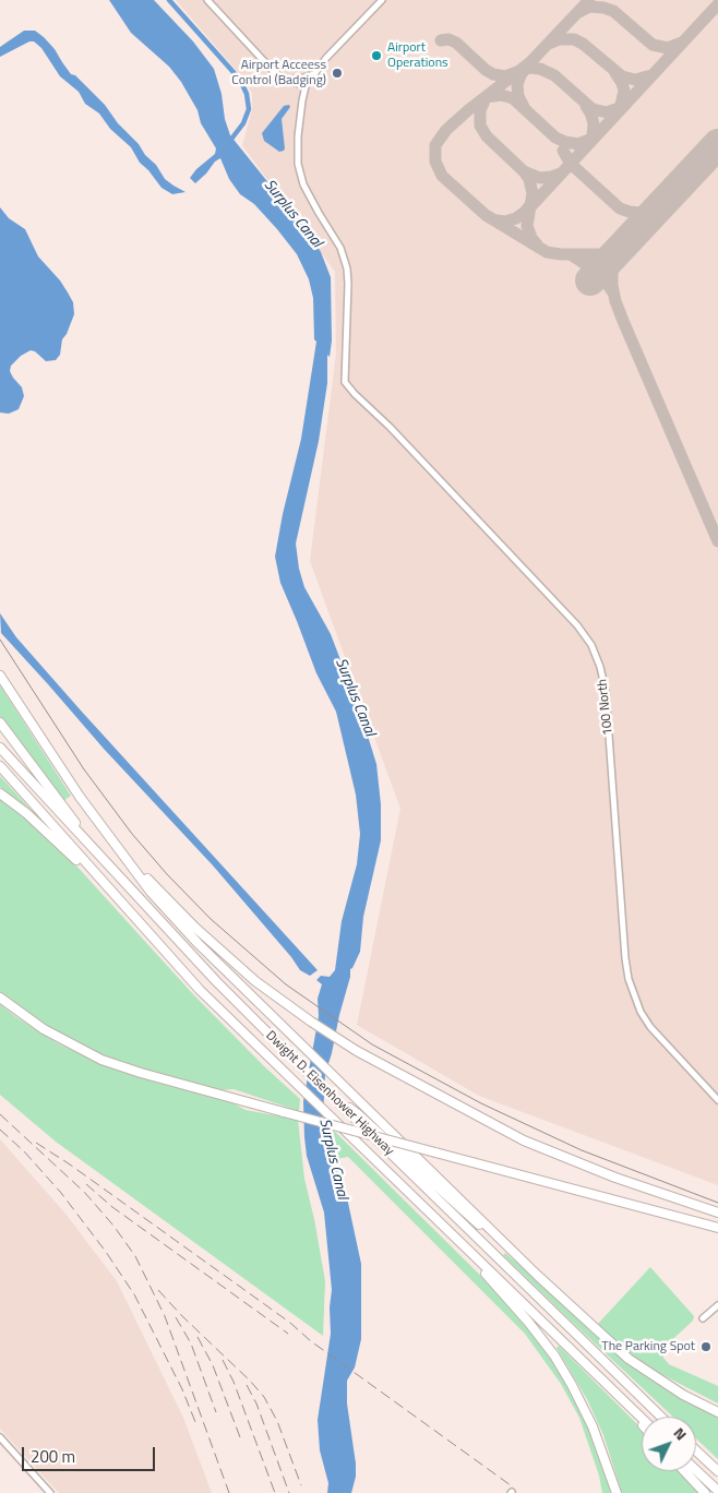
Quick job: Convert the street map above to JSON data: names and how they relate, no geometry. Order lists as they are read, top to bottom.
{
  "streets": {
    "highway": ["Dwight D. Eisenhower Highway"],
    "street": ["100 North"]
  },
  "water": ["Surplus Canal"],
  "places": ["Airport Operations", "Airport Acceess Control (Badging)", "The Parking Spot"],
  "scale_bar": "200 m",
  "north": "top right"
}
